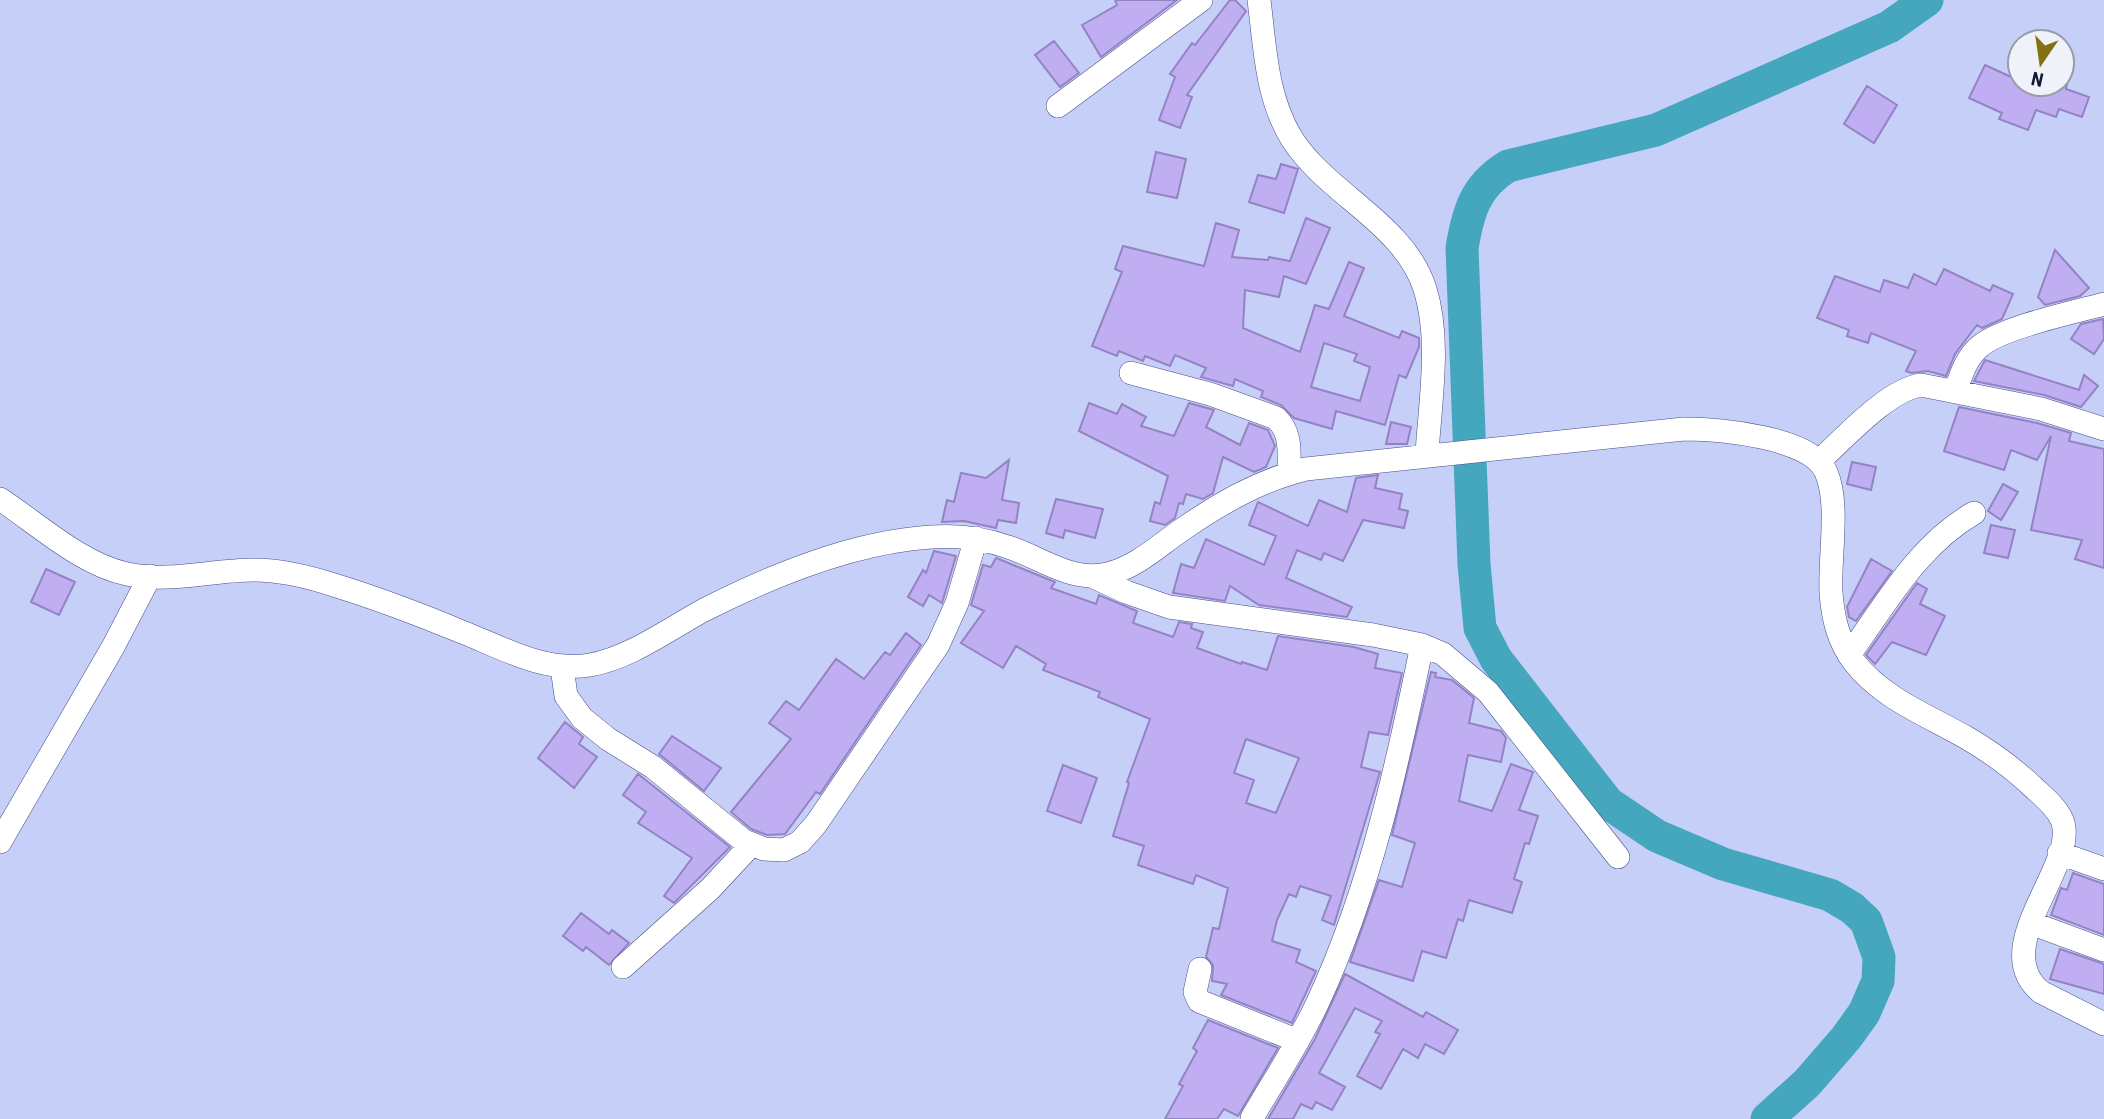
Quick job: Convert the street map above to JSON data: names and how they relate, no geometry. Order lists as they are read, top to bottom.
{
  "north": "bottom"
}
